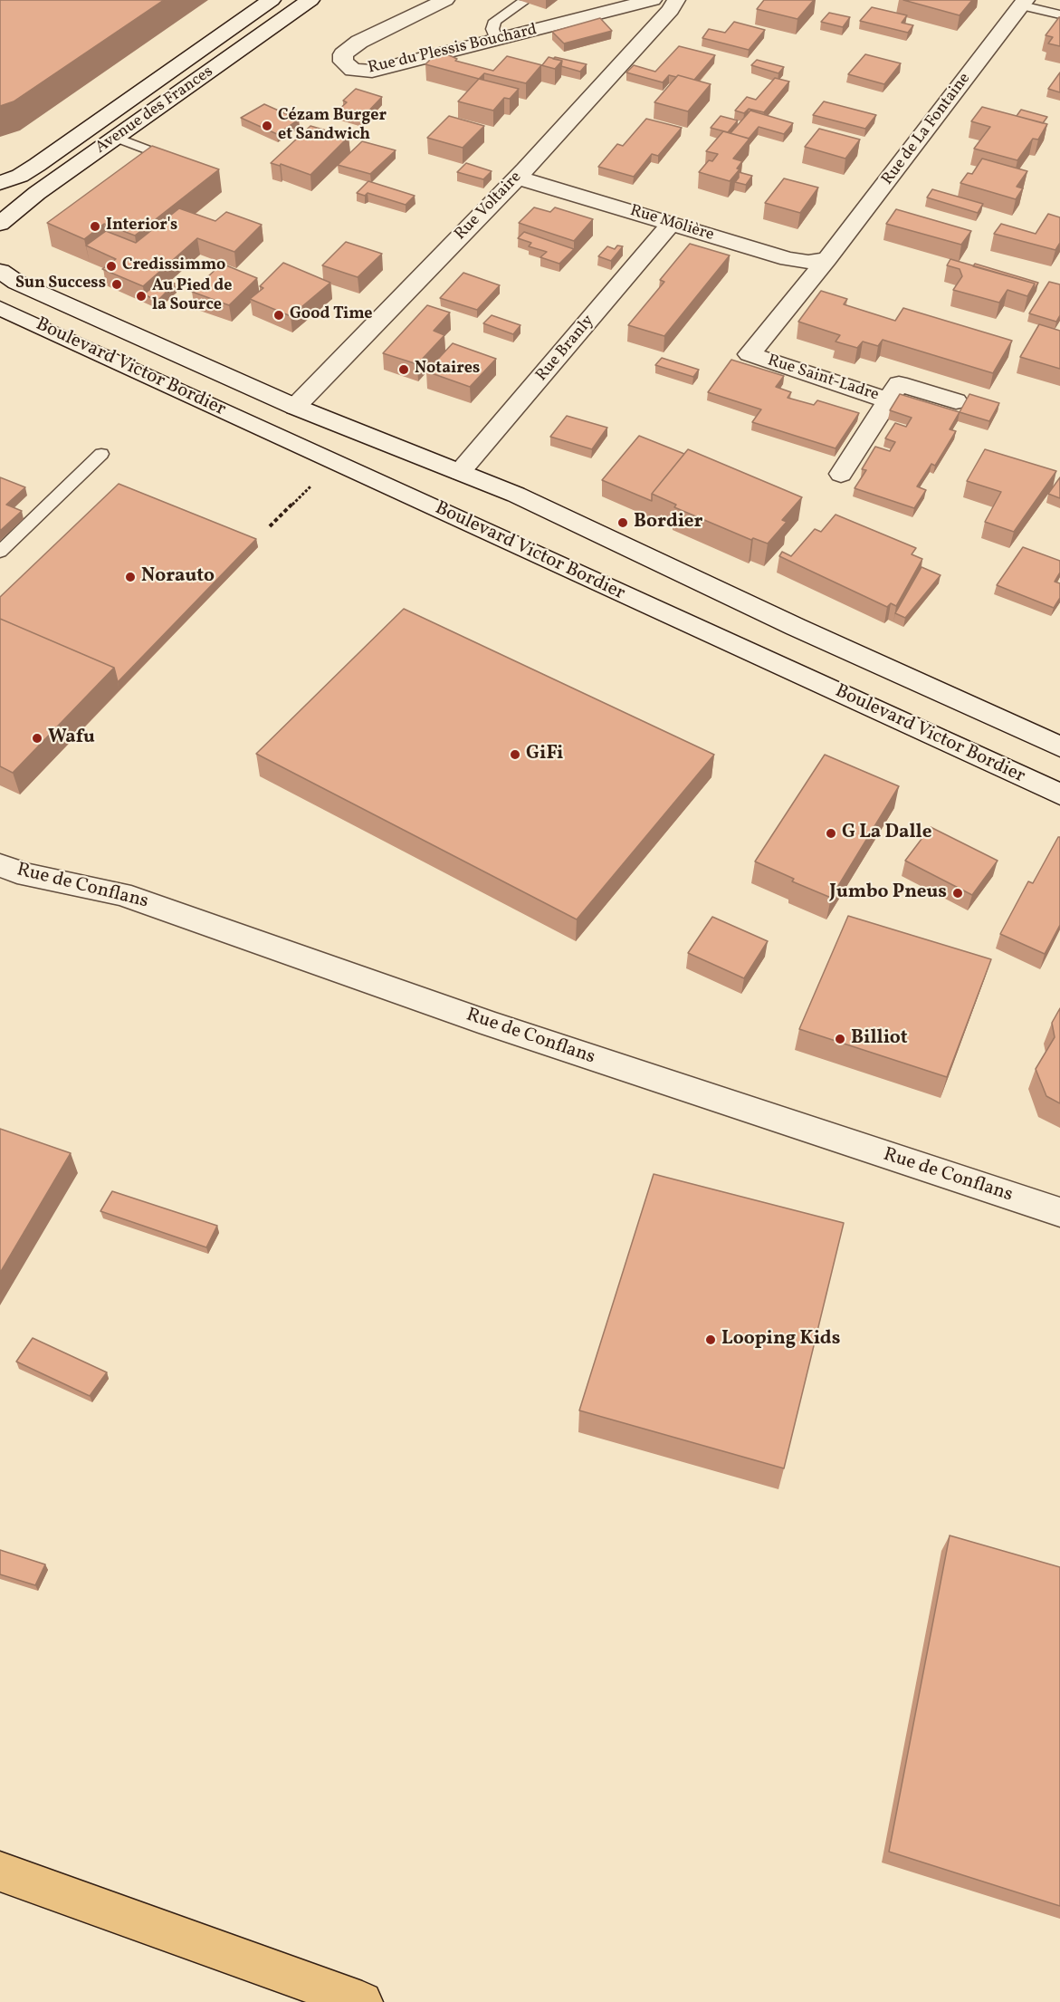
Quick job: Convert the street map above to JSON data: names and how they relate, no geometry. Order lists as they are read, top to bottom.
{
  "streets": {
    "street": [
      "Rue du Plessis Bouchard",
      "Avenue des Frances",
      "Rue de La Fontaine",
      "Rue Voltaire",
      "Rue Molière",
      "Rue Branly",
      "Boulevard Victor Bordier",
      "Rue Saint-Ladre",
      "Rue de Conflans"
    ]
  },
  "crossings": [
    ["Rue de La Fontaine", "Rue Molière"],
    ["Rue de La Fontaine", "Rue Saint-Ladre"],
    ["Rue Voltaire", "Rue Molière"],
    ["Rue Voltaire", "Boulevard Victor Bordier"],
    ["Rue Molière", "Rue Branly"],
    ["Rue Molière", "Rue Saint-Ladre"],
    ["Rue Branly", "Boulevard Victor Bordier"]
  ],
  "places": [
    "Cézam Burger et Sandwich",
    "Interior's",
    "Credissimmo",
    "Sun Success",
    "Au Pied de la Source",
    "Good Time",
    "Notaires",
    "Bordier",
    "Norauto",
    "Wafu",
    "GiFi",
    "G La Dalle",
    "Jumbo Pneus",
    "Billiot",
    "Looping Kids"
  ]
}
